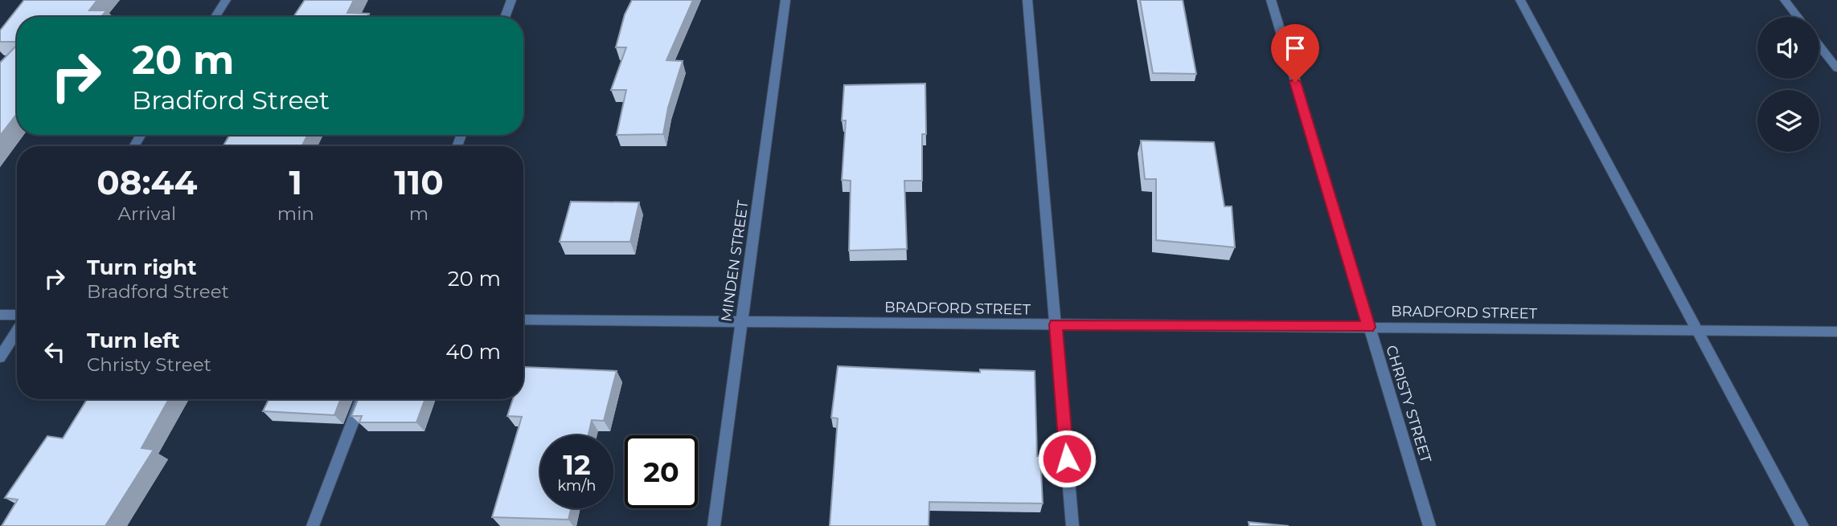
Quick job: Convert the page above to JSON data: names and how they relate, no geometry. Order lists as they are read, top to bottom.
{
  "streets": {
    "street": ["MINDEN STREET", "BRADFORD STREET", "CHRISTY STREET"]
  },
  "crossings": [
    ["MINDEN STREET", "BRADFORD STREET"],
    ["BRADFORD STREET", "CHRISTY STREET"]
  ],
  "page": {
    "turn": ["20 m", "Bradford Street"],
    "eta": [
      "08:44",
      "Arrival",
      "1",
      "min",
      "110",
      "m"
    ],
    "list": [
      {
        "name": "Turn right",
        "note": "Bradford Street",
        "value": "20 m"
      },
      {
        "name": "Turn left",
        "note": "Christy Street",
        "value": "40 m"
      }
    ],
    "speed": "12 km/h",
    "limit": "20"
  }
}
